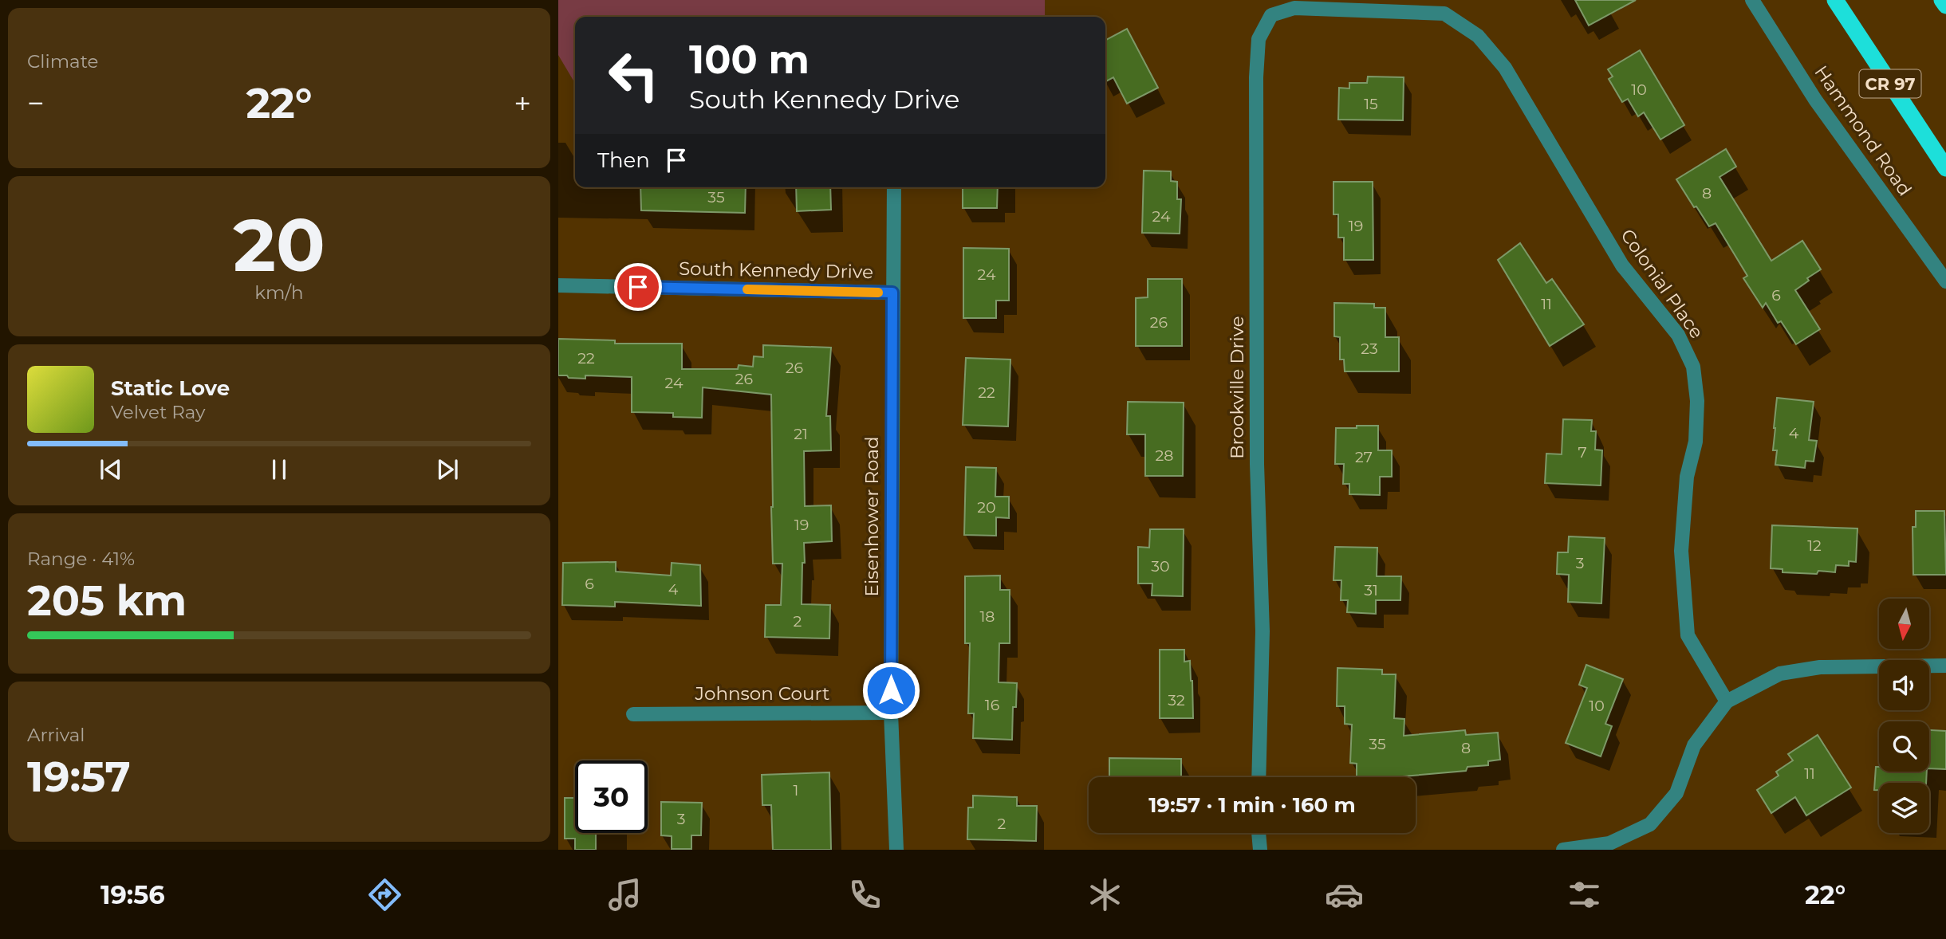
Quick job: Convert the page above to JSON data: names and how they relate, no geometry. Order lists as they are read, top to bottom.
{
  "streets": {
    "highway": ["CR 97"],
    "street": [
      "Hammond Road",
      "South Kennedy Drive",
      "Colonial Place",
      "Brookville Drive",
      "Eisenhower Road",
      "Johnson Court"
    ]
  },
  "crossings": [
    ["South Kennedy Drive", "Eisenhower Road"],
    ["Colonial Place", "Brookville Drive"],
    ["Eisenhower Road", "Johnson Court"]
  ],
  "house_numbers": [
    "10",
    "15",
    "8",
    "35",
    "24",
    "19",
    "24",
    "6",
    "11",
    "26",
    "23",
    "22",
    "26",
    "26",
    "24",
    "22",
    "4",
    "21",
    "7",
    "28",
    "27",
    "20",
    "19",
    "12",
    "3",
    "30",
    "6",
    "4",
    "31",
    "18",
    "2",
    "32",
    "16",
    "10",
    "35",
    "8",
    "11",
    "1",
    "3",
    "2"
  ],
  "north": "bottom",
  "page": {
    "tile": [
      "Climate",
      ["20", "km/h"],
      ["Range · 41%", "205 km"],
      ["Arrival", "19:57"]
    ],
    "turn": ["100 m", "South Kennedy Drive"],
    "heat": ["−", "22°", "+"],
    "then": "Then",
    "song": ["Static Love", "Velvet Ray"],
    "limit": "30",
    "trip": "19:57 · 1 min · 160 m",
    "tabs": ["19:56", "22°"]
  }
}
